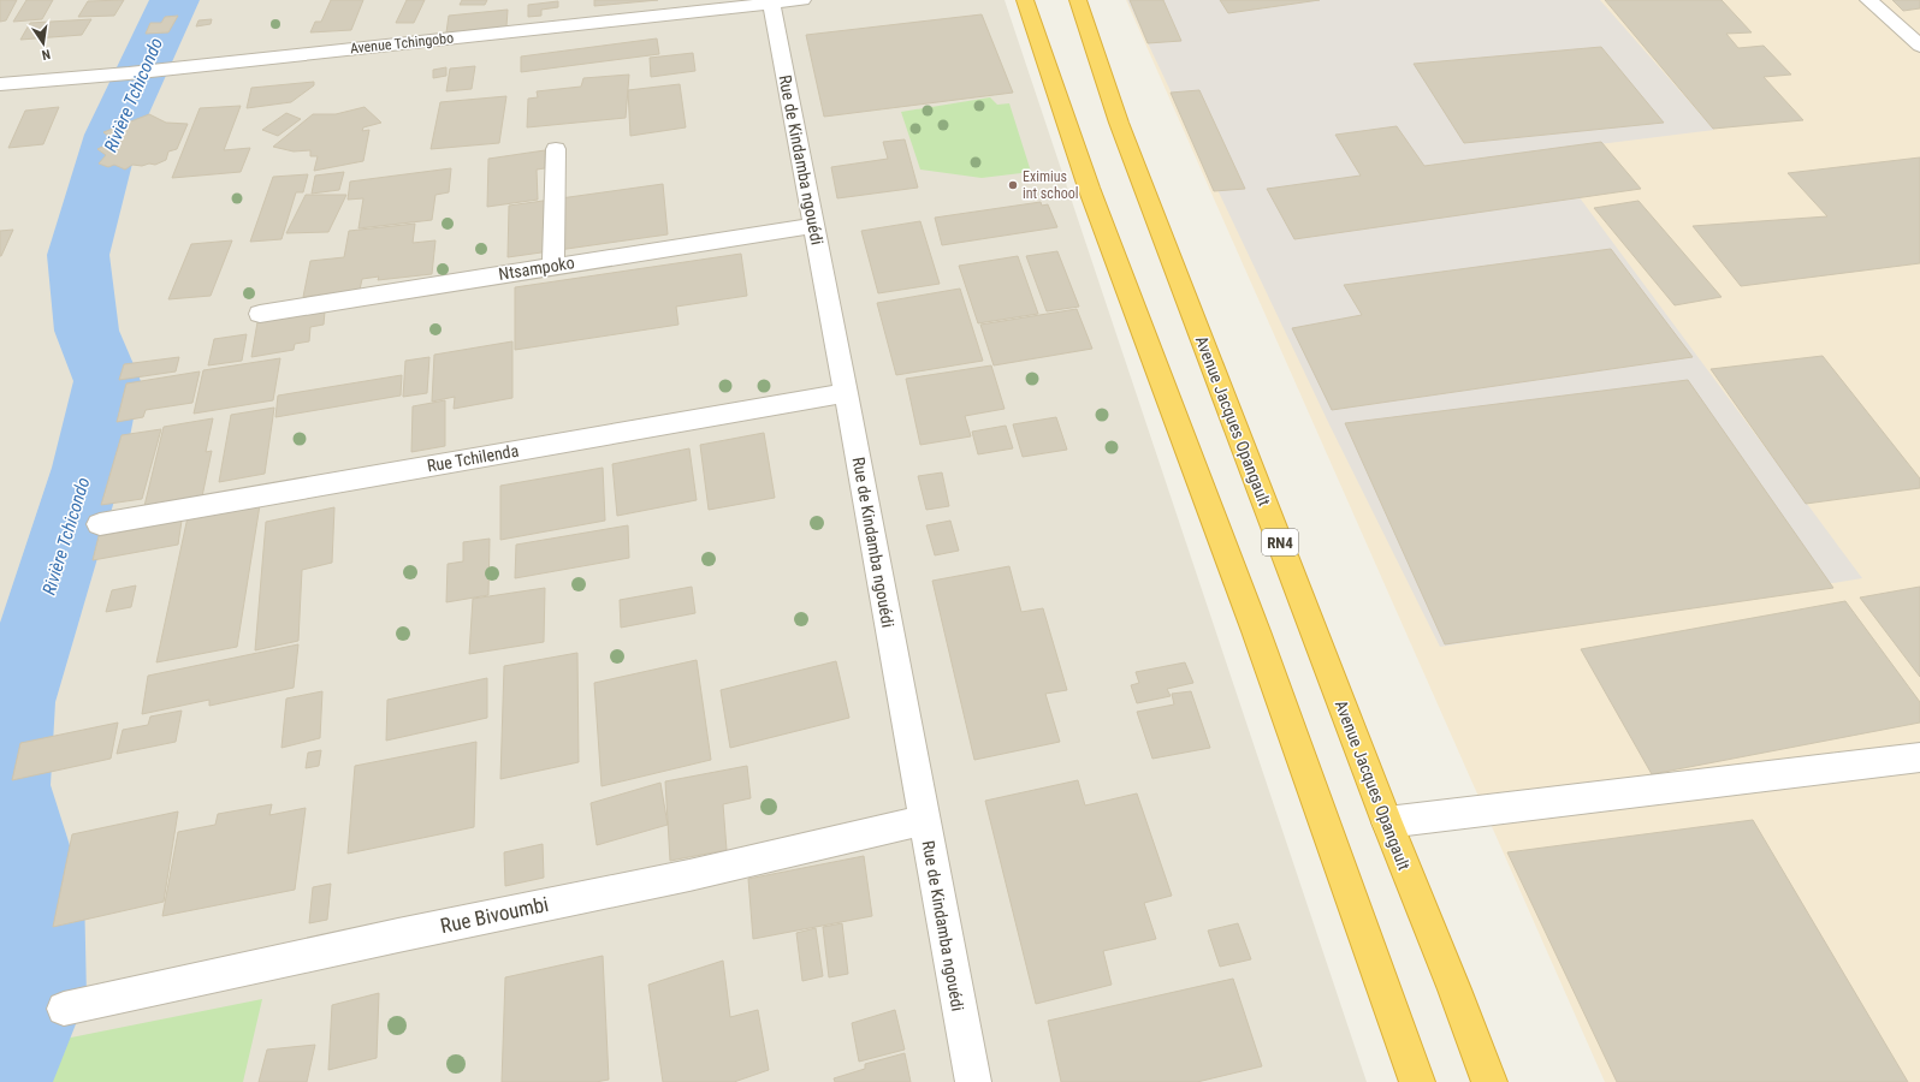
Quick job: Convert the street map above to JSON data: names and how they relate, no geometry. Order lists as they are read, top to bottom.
{
  "streets": {
    "highway": ["Avenue Jacques Opangault", "RN4"],
    "street": [
      "Avenue Tchingobo",
      "Rue de Kindamba ngouédi",
      "Ntsampoko",
      "Rue Tchilenda",
      "Rue Bivoumbi"
    ]
  },
  "crossings": [
    ["Avenue Tchingobo", "Rue de Kindamba ngouédi"],
    ["Rue de Kindamba ngouédi", "Ntsampoko"],
    ["Rue de Kindamba ngouédi", "Rue Tchilenda"],
    ["Rue de Kindamba ngouédi", "Rue Bivoumbi"]
  ],
  "water": ["Rivière Tchicondo"],
  "places": ["Eximius int school"],
  "north": "bottom"
}
